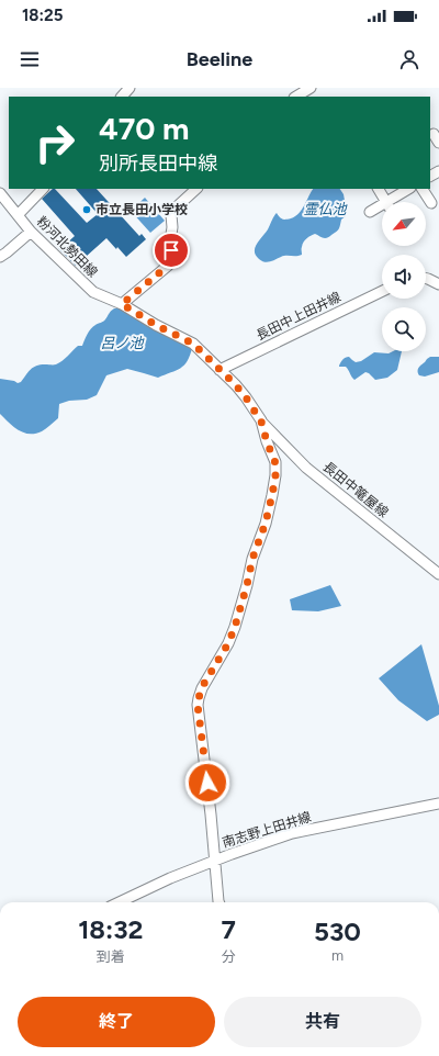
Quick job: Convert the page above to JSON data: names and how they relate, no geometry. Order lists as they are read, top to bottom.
{
  "streets": {
    "street": [
      "粉河北勢田線",
      "長田中上田井線",
      "長田中篭屋線",
      "南志野上田井線"
    ]
  },
  "crossings": [
    ["粉河北勢田線", "長田中上田井線"],
    ["粉河北勢田線", "長田中篭屋線"],
    ["粉河北勢田線", "南志野上田井線"]
  ],
  "water": ["霊仏池", "呂ノ池"],
  "places": ["市立長田小学校"],
  "north": "bottom left",
  "page": {
    "status": "18:25",
    "header": "Beeline",
    "turn": ["470 m", "別所長田中線"],
    "eta": [
      "18:32",
      "到着",
      "7",
      "分",
      "530",
      "m"
    ],
    "buttons": ["終了", "共有"]
  }
}
